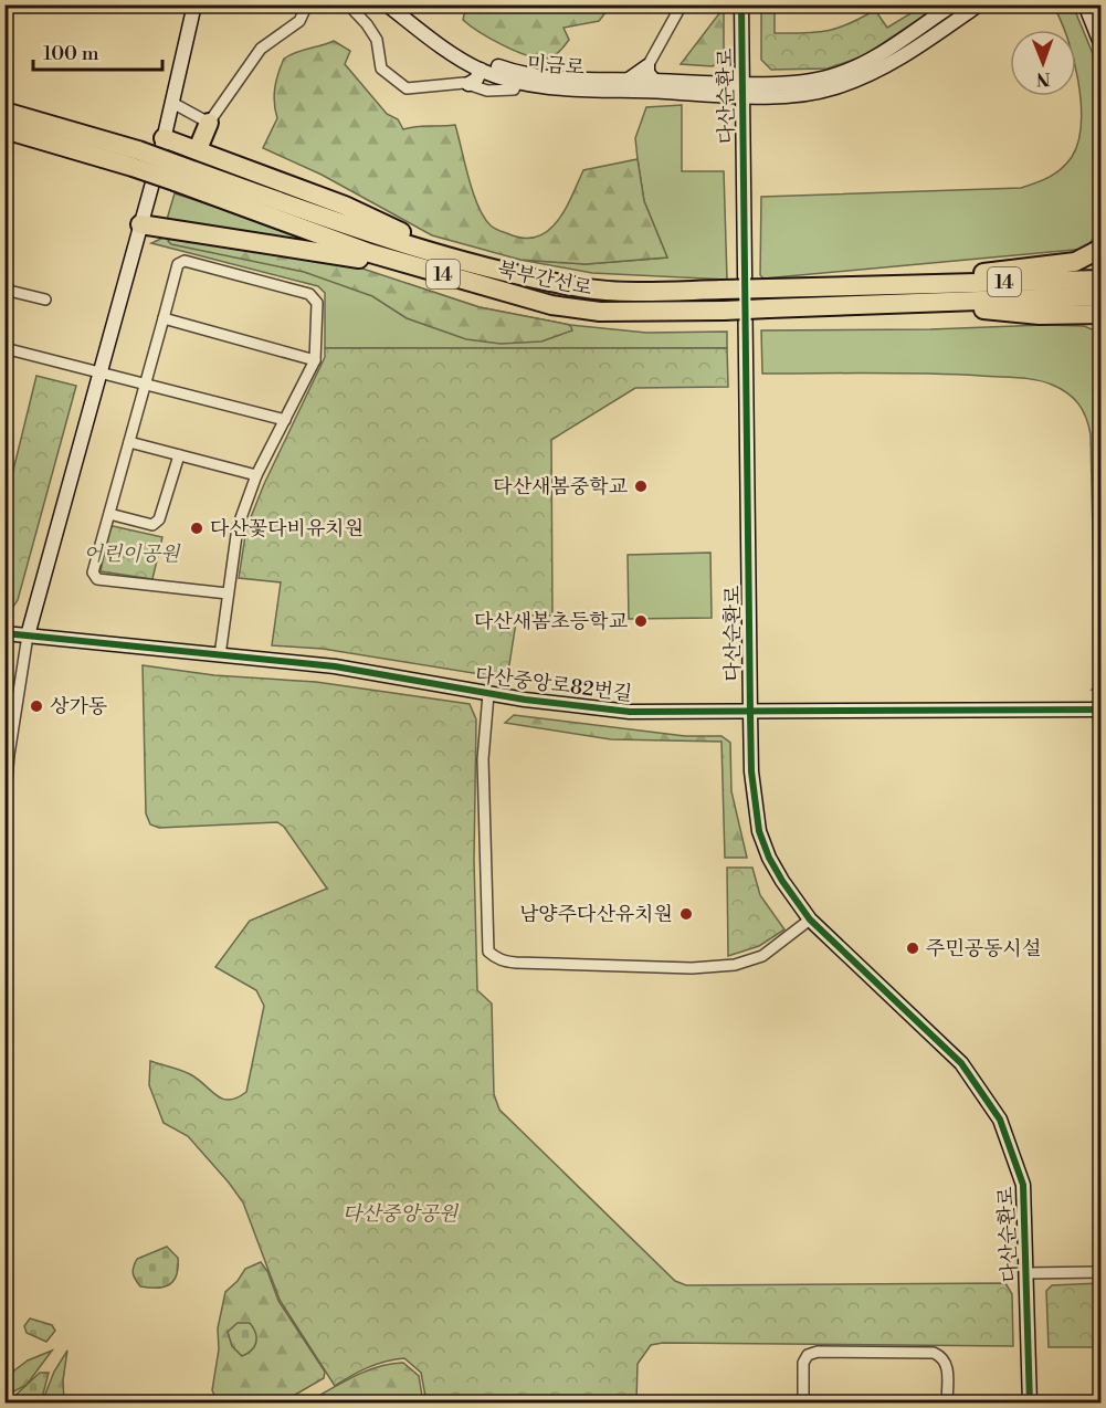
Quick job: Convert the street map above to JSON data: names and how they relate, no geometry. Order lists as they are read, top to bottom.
{
  "streets": {
    "highway": ["14", "북부간선로"],
    "street": ["미금로", "다산순환로", "다산중앙로82번길"]
  },
  "crossings": [
    ["미금로", "다산순환로"],
    ["다산순환로", "다산중앙로82번길"]
  ],
  "parks": ["어린이공원", "다산중앙공원"],
  "places": [
    "다산새봄중학교",
    "다산꽃다비유치원",
    "다산새봄초등학교",
    "상가동",
    "남양주다산유치원",
    "주민공동시설"
  ],
  "scale_bar": "100 m",
  "north": "bottom"
}
